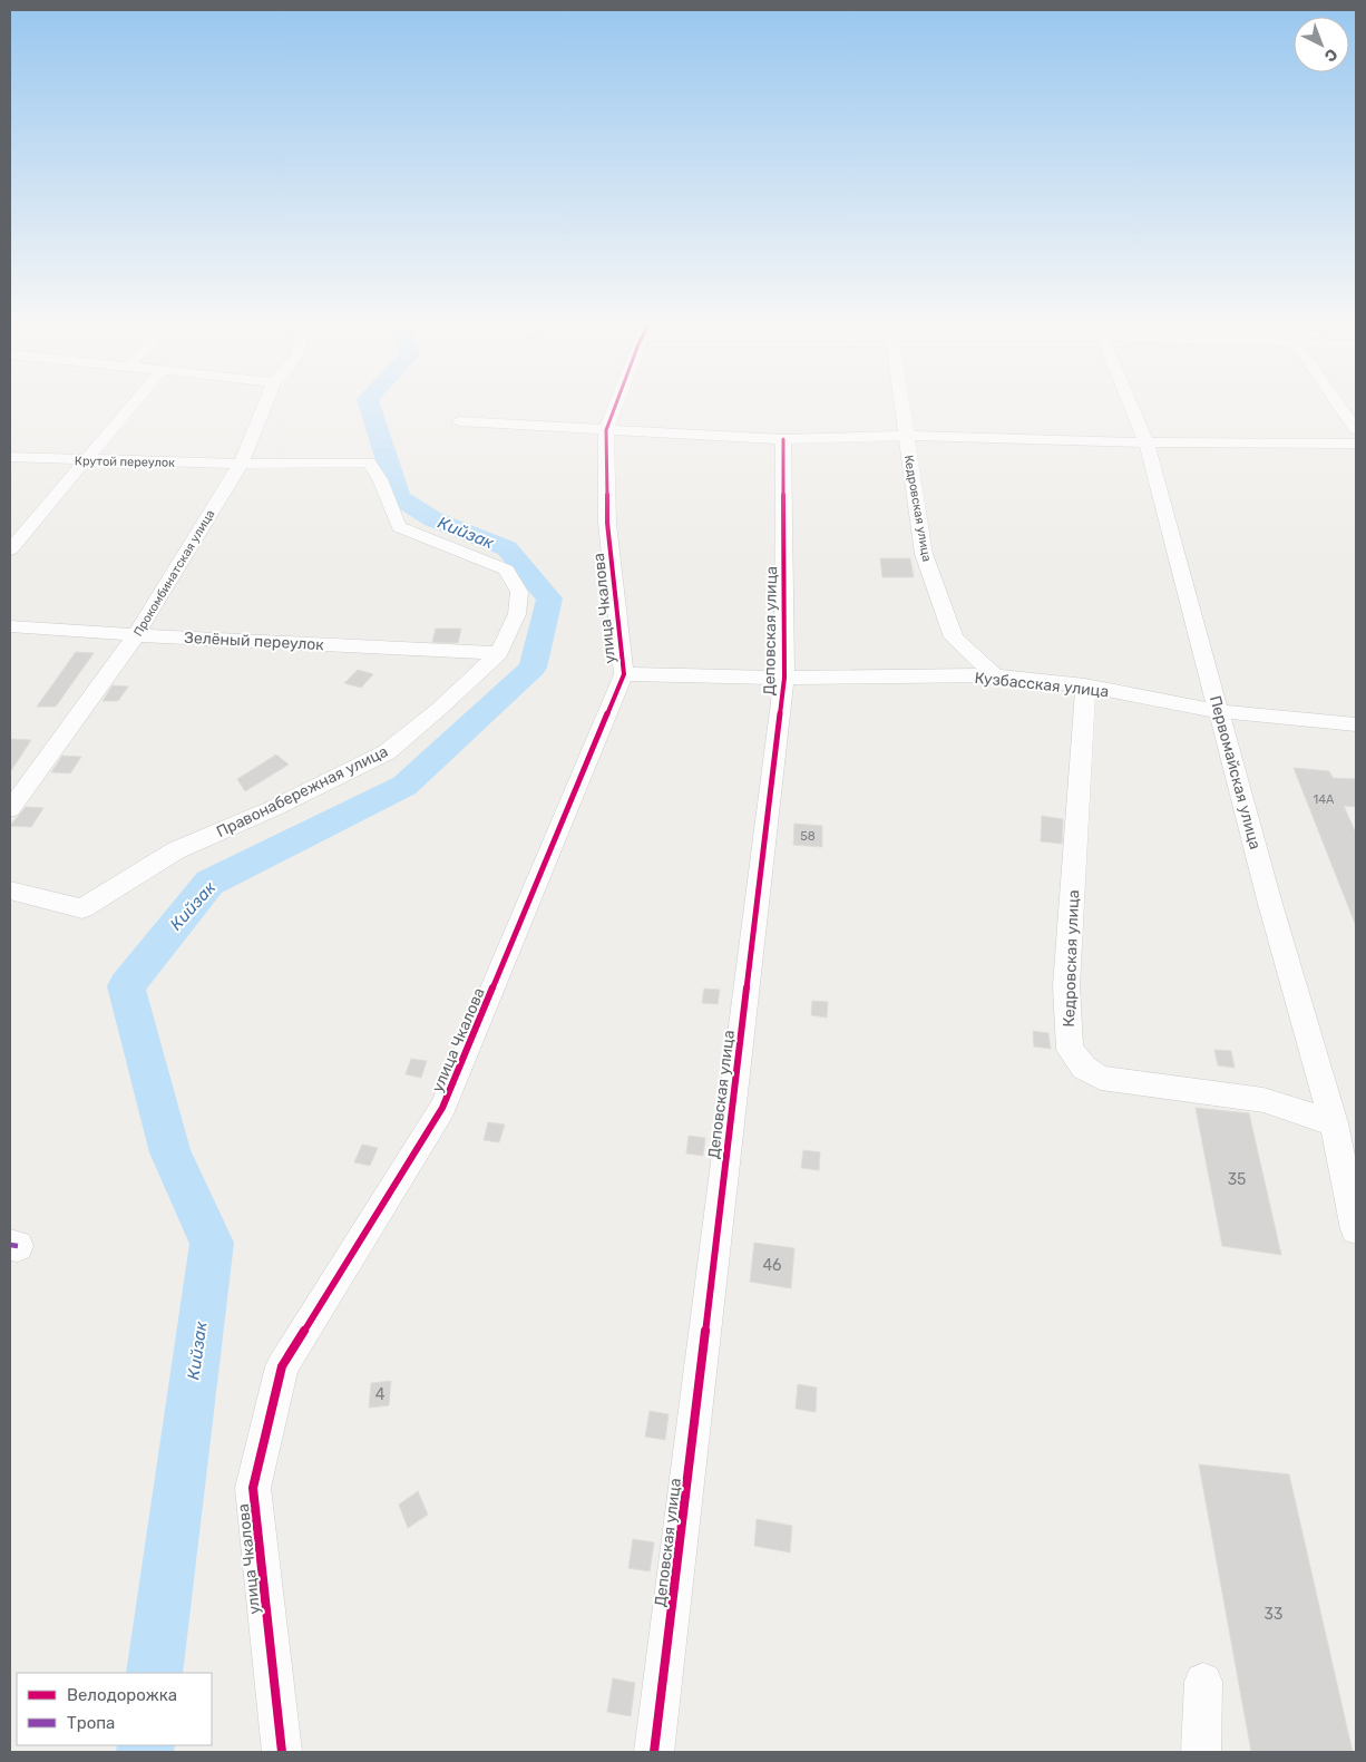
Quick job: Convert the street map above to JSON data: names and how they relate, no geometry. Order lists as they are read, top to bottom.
{
  "streets": {
    "street": [
      "Крутой переулок",
      "Кедровская улица",
      "Прокомбинатская улица",
      "улица Чкалова",
      "Деповская улица",
      "Зелёный переулок",
      "Кузбасская улица",
      "Первомайская улица",
      "Правонабережная улица"
    ]
  },
  "crossings": [
    ["Крутой переулок", "Прокомбинатская улица"],
    ["Крутой переулок", "Правонабережная улица"],
    ["Кедровская улица", "Кузбасская улица"],
    ["Кедровская улица", "Первомайская улица"],
    ["Прокомбинатская улица", "Зелёный переулок"],
    ["Прокомбинатская улица", "Правонабережная улица"],
    ["улица Чкалова", "Кузбасская улица"],
    ["Деповская улица", "Кузбасская улица"],
    ["Зелёный переулок", "Правонабережная улица"],
    ["Кузбасская улица", "Первомайская улица"]
  ],
  "water": ["Кийзак"],
  "house_numbers": [
    "14А",
    "58",
    "35",
    "46",
    "4",
    "33"
  ],
  "legend": ["Велодорожка", "Тропа"],
  "north": "bottom right"
}
